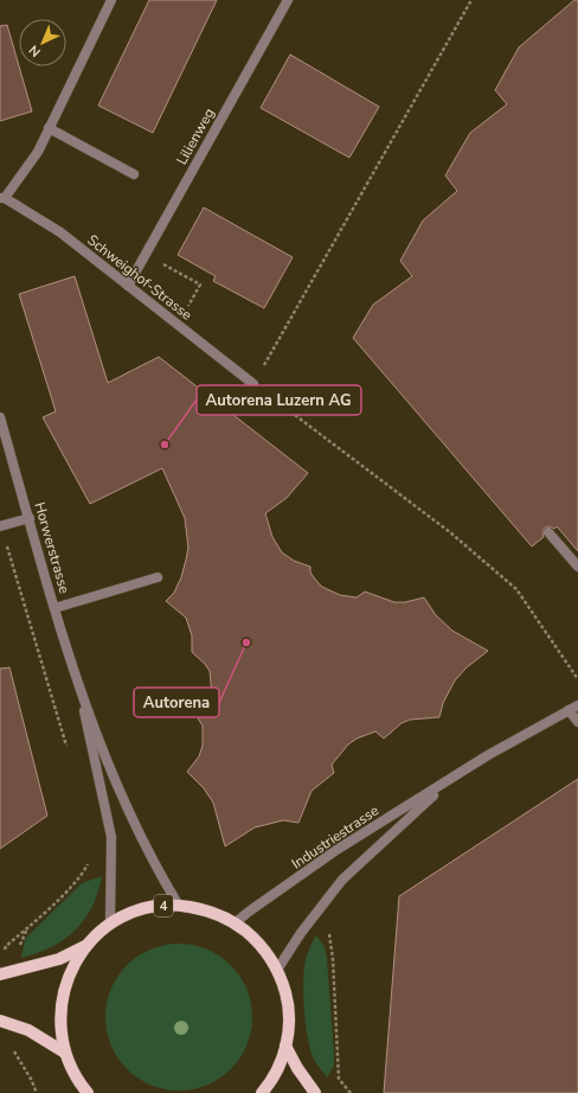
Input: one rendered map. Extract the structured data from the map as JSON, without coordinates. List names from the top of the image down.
{
  "streets": {
    "main road": ["4"],
    "street": [
      "Lilienweg",
      "Schweighof-Strasse",
      "Horwerstrasse",
      "Industriestrasse"
    ]
  },
  "crossings": [
    ["Lilienweg", "Schweighof-Strasse"],
    ["Horwerstrasse", "4"],
    ["Industriestrasse", "4"]
  ],
  "places": ["Autorena Luzern AG", "Autorena"],
  "north": "bottom left"
}
